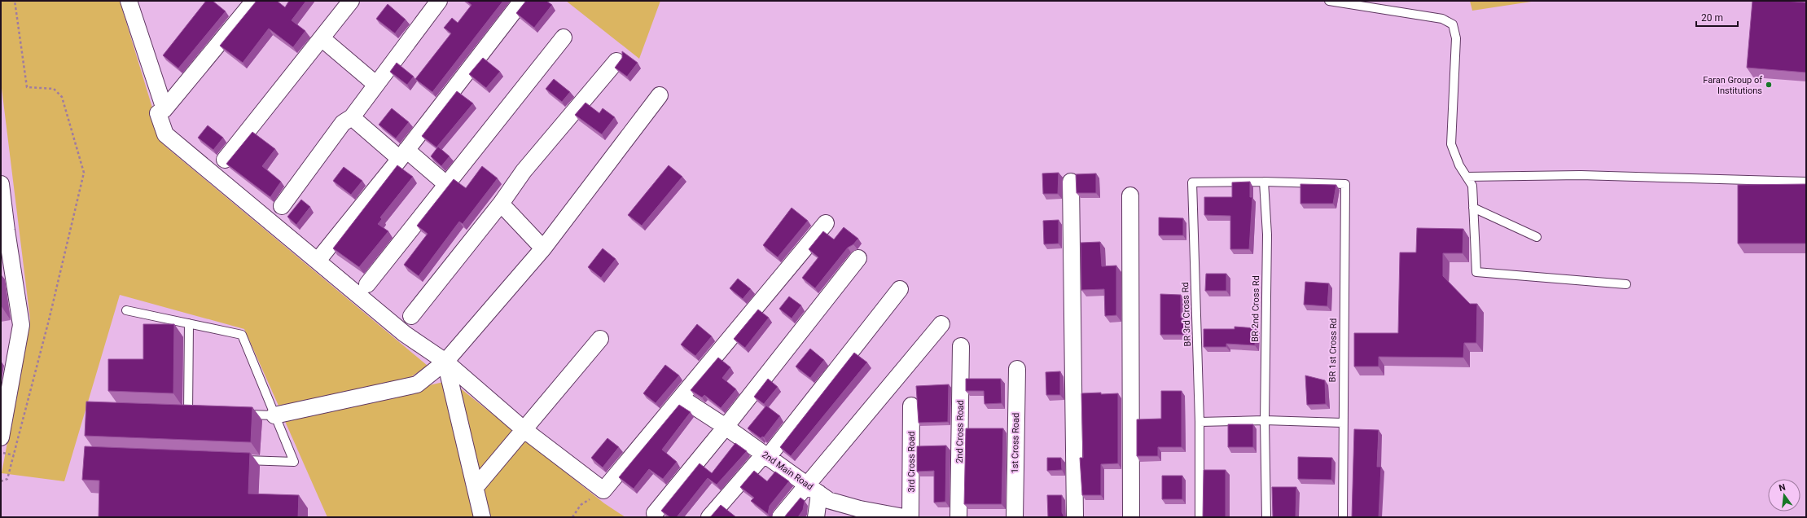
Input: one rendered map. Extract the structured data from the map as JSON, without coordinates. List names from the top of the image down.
{
  "streets": {
    "street": [
      "2nd Cross Road",
      "1st Cross Road",
      "3rd Cross Road",
      "2nd Main Road"
    ],
    "lane": ["BR 2nd Cross Rd", "BR 3rd Cross Rd", "BR 1st Cross Rd"]
  },
  "crossings": [
    ["BR 2nd Cross Rd", "BR 3rd Cross Rd"],
    ["BR 2nd Cross Rd", "BR 1st Cross Rd"],
    ["BR 3rd Cross Rd", "BR 1st Cross Rd"]
  ],
  "places": ["Faran Group of Institutions"],
  "scale_bar": "20 m",
  "north": "top"
}
